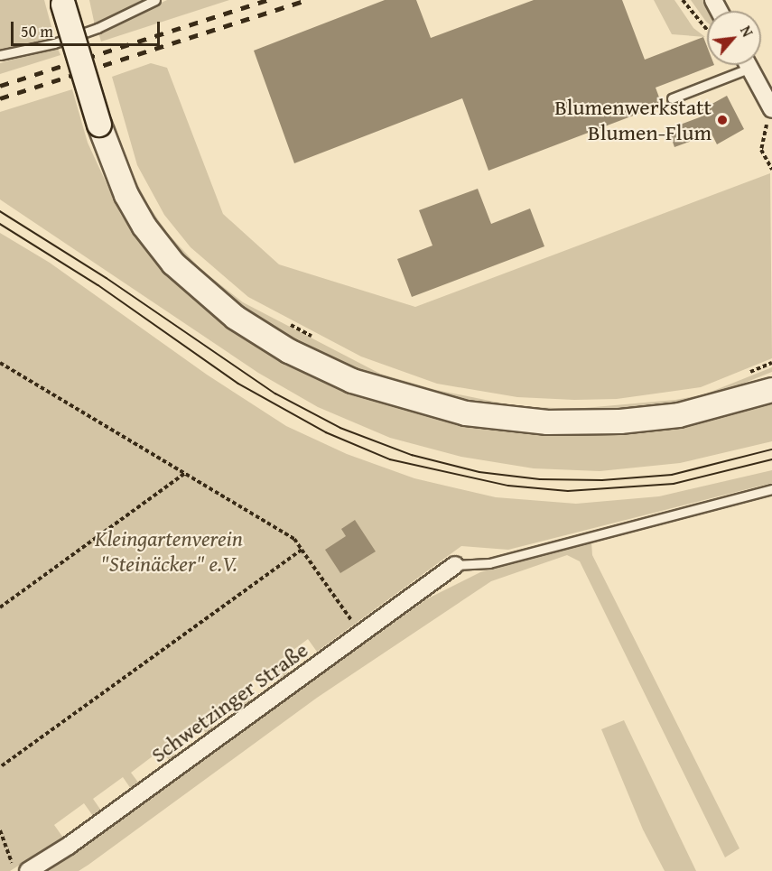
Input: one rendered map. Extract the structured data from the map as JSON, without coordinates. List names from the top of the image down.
{
  "streets": {
    "street": ["Schwetzinger Straße"]
  },
  "parks": ["Kleingartenverein \"Steinäcker\" e.V."],
  "places": ["Blumenwerkstatt Blumen-Flum"],
  "scale_bar": "50 m",
  "north": "top right"
}
